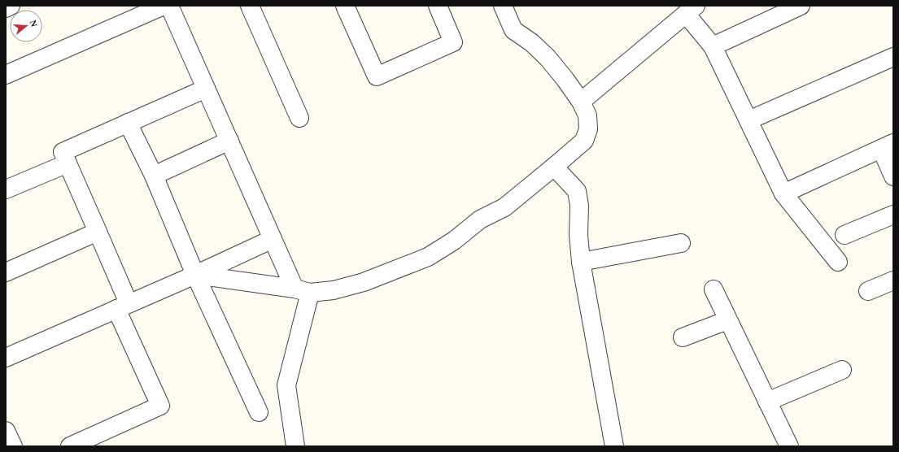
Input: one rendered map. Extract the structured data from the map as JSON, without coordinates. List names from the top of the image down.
{
  "north": "right"
}
